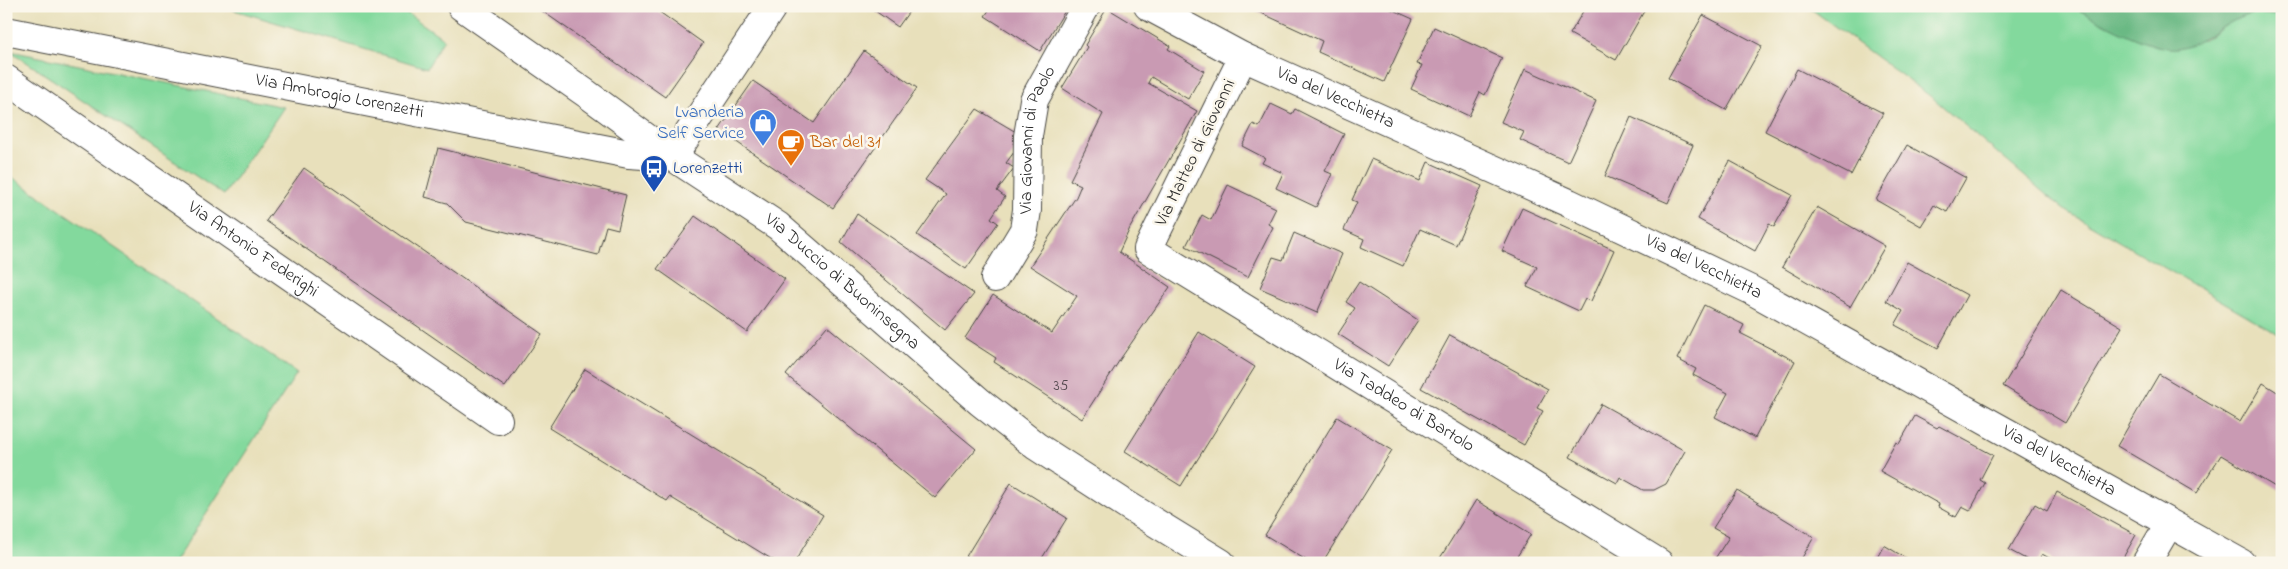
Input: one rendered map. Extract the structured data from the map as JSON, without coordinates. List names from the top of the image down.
{
  "streets": {
    "street": [
      "Via Ambrogio Lorenzetti",
      "Via del Vecchietta",
      "Via Giovanni di Paolo",
      "Via Matteo di Giovanni",
      "Via Antonio Federighi",
      "Via Duccio di Buoninsegna",
      "Via Taddeo di Bartolo"
    ]
  },
  "crossings": [
    ["Via Ambrogio Lorenzetti", "Via Duccio di Buoninsegna"],
    ["Via del Vecchietta", "Via Matteo di Giovanni"],
    ["Via Matteo di Giovanni", "Via Taddeo di Bartolo"]
  ],
  "places": {
    "shop": ["Lvanderia Self Service"],
    "cafe": ["Bar del 31"],
    "bus stop": ["Lorenzetti"]
  },
  "house_numbers": ["35"]
}
